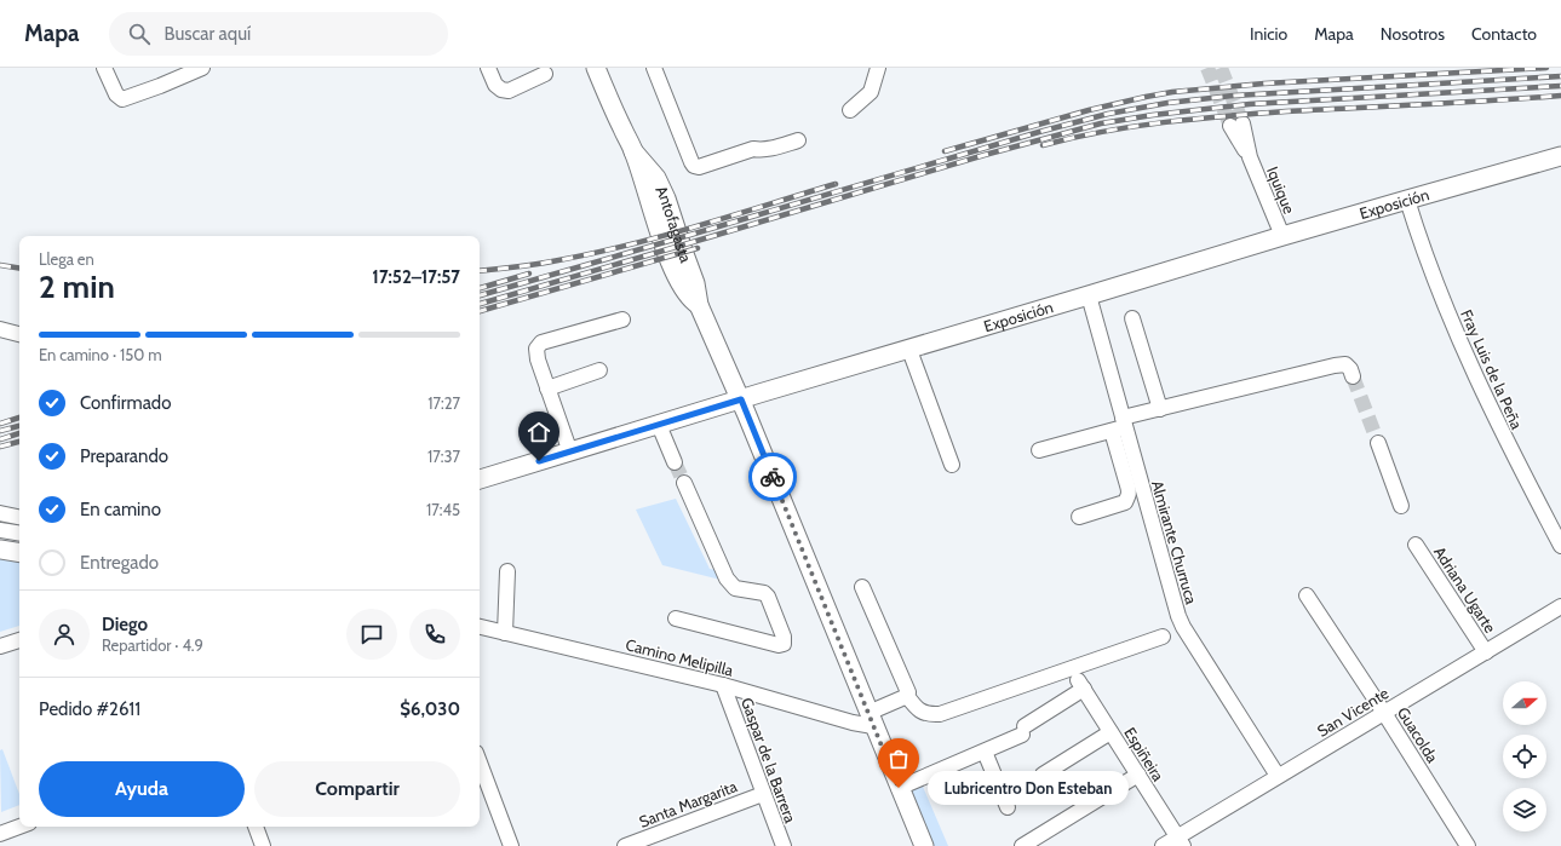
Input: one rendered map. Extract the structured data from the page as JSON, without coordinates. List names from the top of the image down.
{
  "streets": {
    "main road": ["Exposición", "Antofagasta"],
    "street": [
      "Iquique",
      "Fray Luis de la Peña",
      "Almirante Churruca",
      "Adriana Ugarte",
      "Camino Melipilla",
      "San Vicente",
      "Guacolda",
      "Espiñeira",
      "Gaspar de la Barrera",
      "Santa Margarita"
    ]
  },
  "crossings": [
    ["Iquique", "Exposición"],
    ["Exposición", "Antofagasta"],
    ["Exposición", "Fray Luis de la Peña"],
    ["Exposición", "Almirante Churruca"],
    ["Antofagasta", "Camino Melipilla"],
    ["Almirante Churruca", "San Vicente"],
    ["Adriana Ugarte", "San Vicente"],
    ["Camino Melipilla", "Gaspar de la Barrera"],
    ["San Vicente", "Guacolda"],
    ["San Vicente", "Espiñeira"],
    ["Gaspar de la Barrera", "Santa Margarita"]
  ],
  "places": ["Lubricentro Don Esteban"],
  "north": "right",
  "page": {
    "header": "Mapa",
    "search": "Buscar aquí",
    "nav": [
      "Inicio",
      "Mapa",
      "Nosotros",
      "Contacto"
    ],
    "heading": ["2 min", "Llega en", "17:52–17:57"],
    "panel": [
      "Diego",
      "Repartidor · 4.9",
      "Pedido #2611",
      "$6,030"
    ],
    "bar": "En camino · 150 m",
    "list": [
      ["Confirmado", "17:27"],
      ["Preparando", "17:37"],
      ["En camino", "17:45"],
      "Entregado"
    ],
    "buttons": ["Ayuda", "Compartir"],
    "bubble": "Lubricentro Don Esteban"
  }
}
